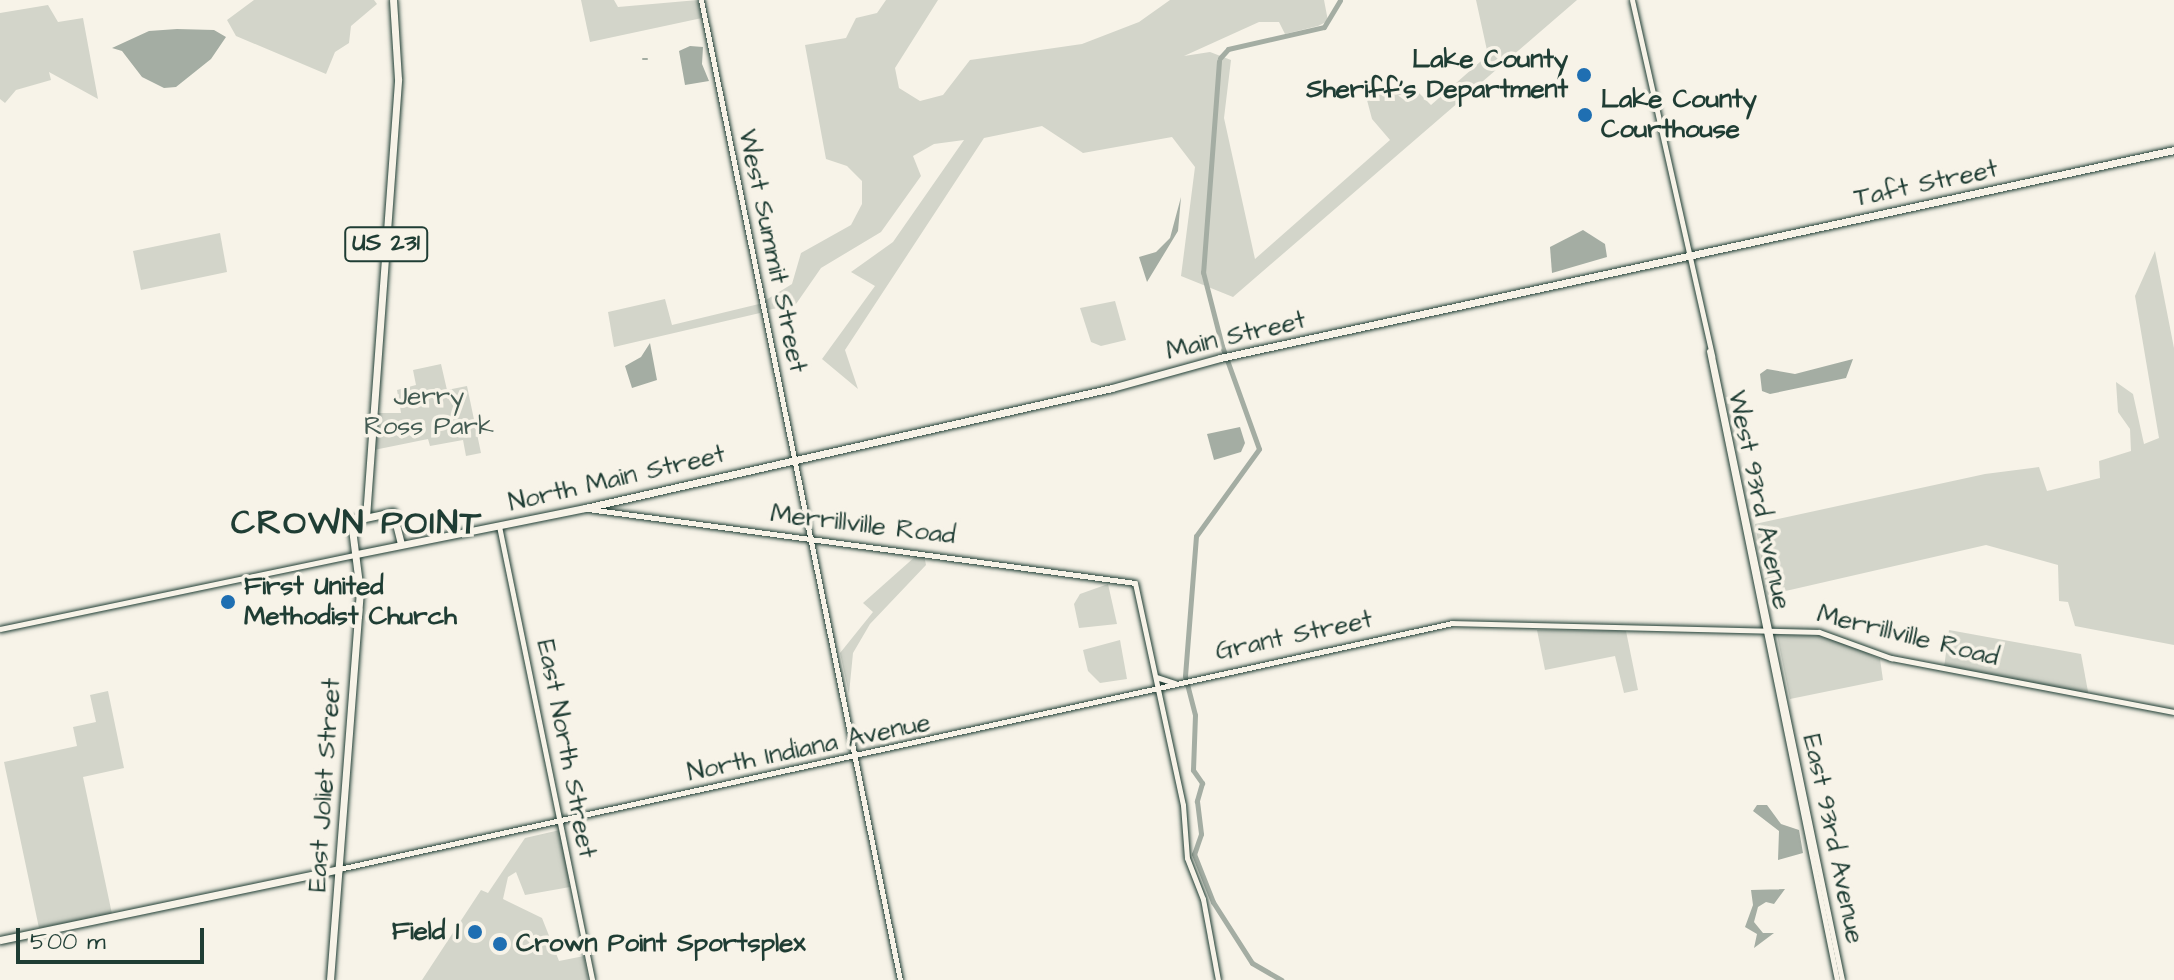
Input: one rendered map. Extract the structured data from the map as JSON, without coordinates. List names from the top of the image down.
{
  "streets": {
    "main road": [
      "Taft Street",
      "US 231",
      "Main Street",
      "North Main Street",
      "East Joliet Street"
    ],
    "street": [
      "West Summit Street",
      "West 93rd Avenue",
      "Merrillville Road",
      "Grant Street",
      "North Indiana Avenue",
      "East North Street",
      "East 93rd Avenue"
    ]
  },
  "crossings": [
    ["Taft Street", "Main Street"],
    ["Taft Street", "West 93rd Avenue"],
    ["US 231", "East Joliet Street"],
    ["West Summit Street", "Main Street"],
    ["West Summit Street", "North Main Street"],
    ["West Summit Street", "Merrillville Road"],
    ["West Summit Street", "North Indiana Avenue"],
    ["Main Street", "North Main Street"],
    ["Main Street", "West 93rd Avenue"],
    ["North Main Street", "Merrillville Road"],
    ["North Main Street", "East North Street"],
    ["North Main Street", "East Joliet Street"],
    ["West 93rd Avenue", "Merrillville Road"],
    ["West 93rd Avenue", "East 93rd Avenue"],
    ["Merrillville Road", "Grant Street"],
    ["Grant Street", "North Indiana Avenue"],
    ["North Indiana Avenue", "East North Street"],
    ["North Indiana Avenue", "East Joliet Street"]
  ],
  "districts": ["CROWN POINT"],
  "parks": ["Jerry Ross Park"],
  "places": [
    "Lake County Sheriff's Department",
    "Lake County Courthouse",
    "First United Methodist Church",
    "Field 1",
    "Crown Point Sportsplex"
  ],
  "scale_bar": "500 m"
}
